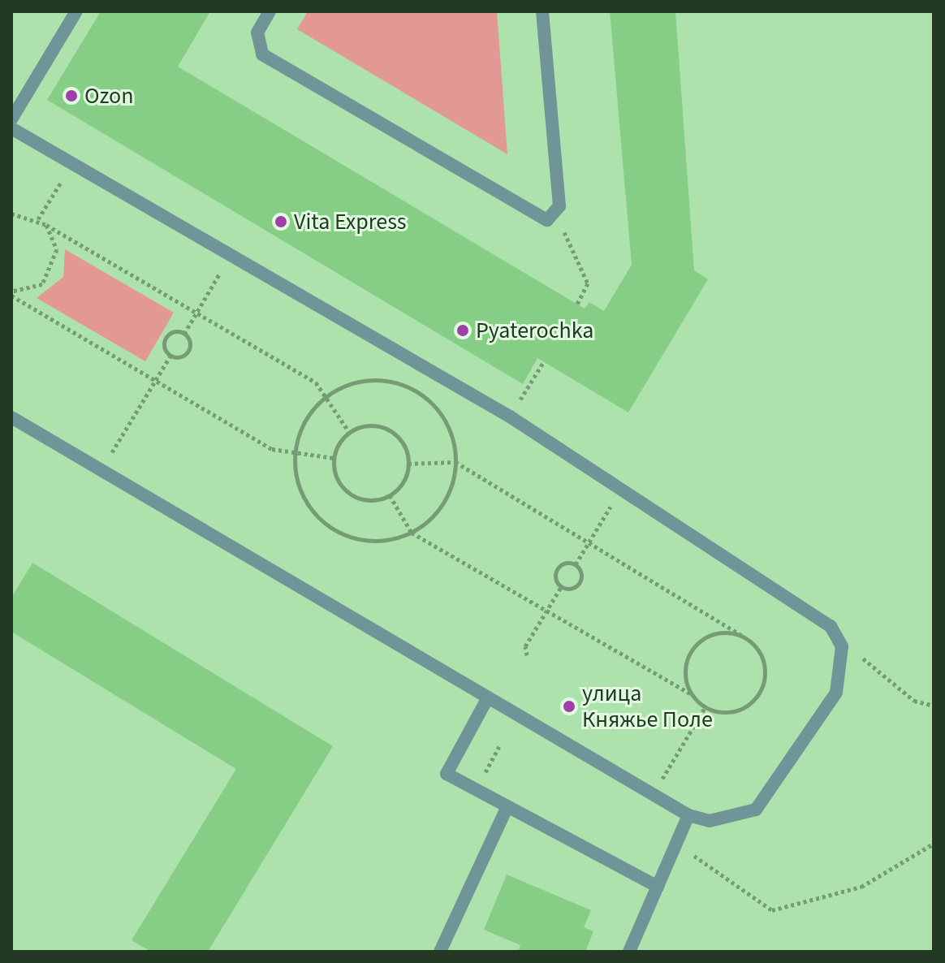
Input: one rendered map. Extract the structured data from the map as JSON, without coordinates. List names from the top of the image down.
{
  "places": [
    "Ozon",
    "Vita Express",
    "Pyaterochka",
    "улица Княжье Поле"
  ]
}
